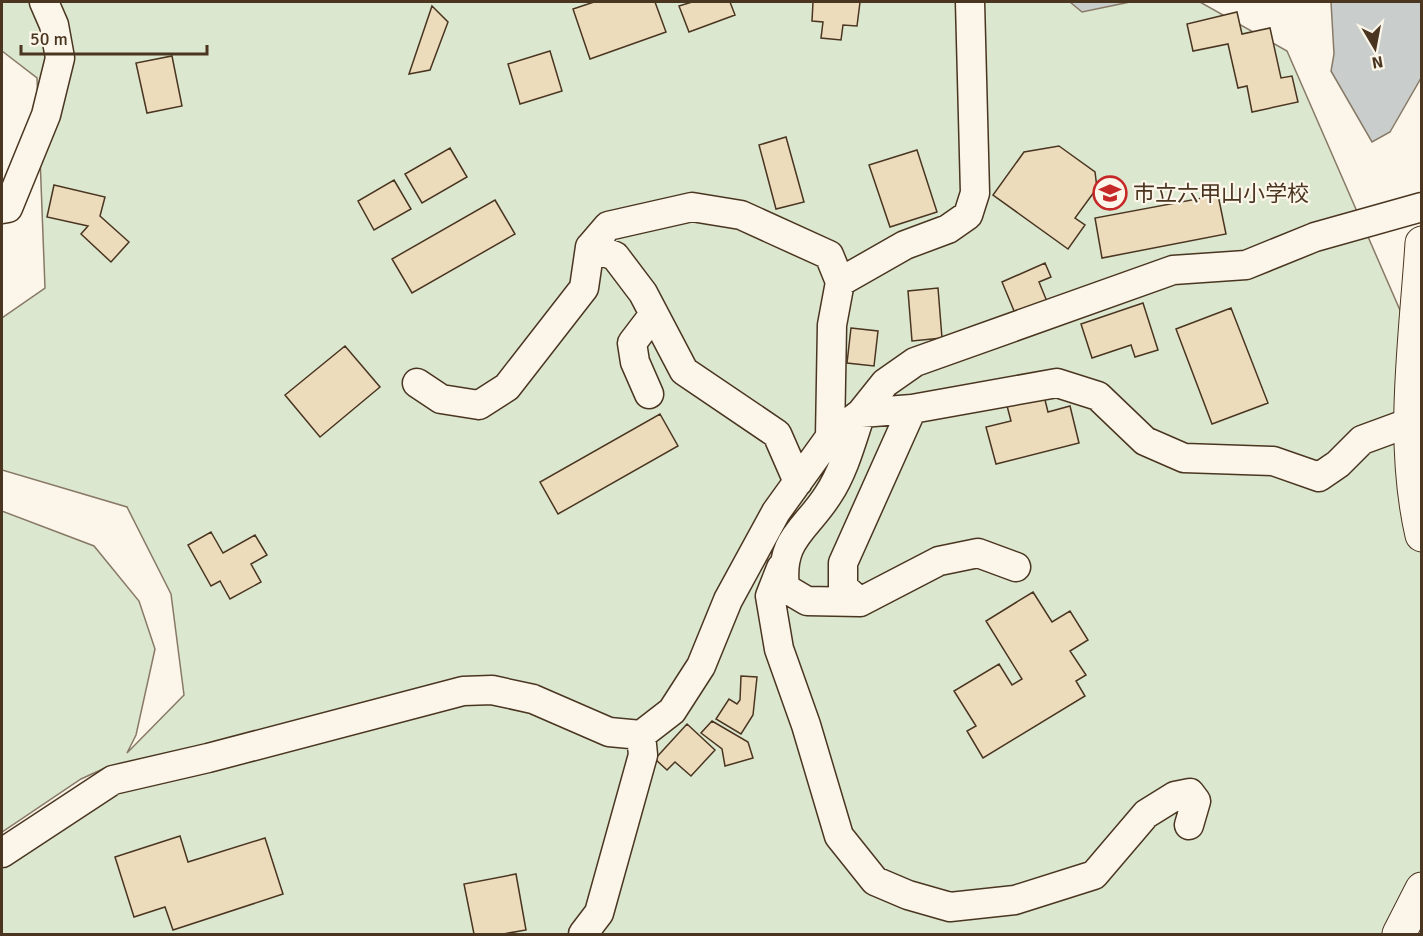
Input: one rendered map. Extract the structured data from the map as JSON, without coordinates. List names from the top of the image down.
{
  "places": {
    "school or university": ["市立六甲山小学校"]
  },
  "scale_bar": "50 m",
  "north": "bottom"
}
